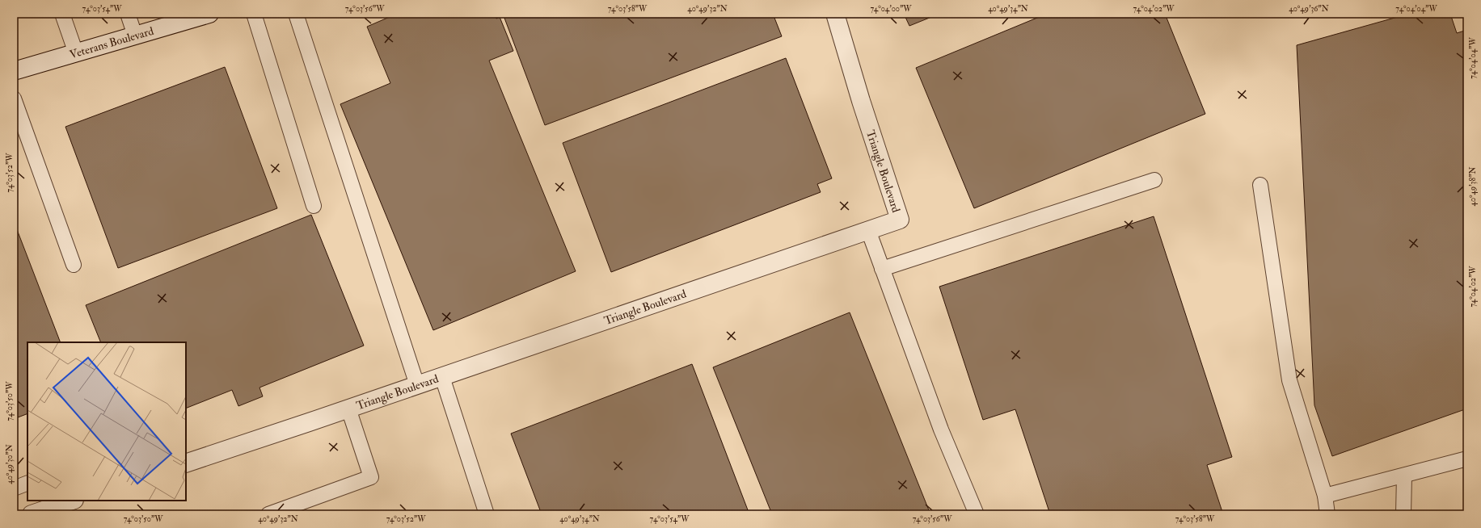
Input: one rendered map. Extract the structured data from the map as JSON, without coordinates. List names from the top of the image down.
{
  "streets": {
    "street": ["Veterans Boulevard", "Triangle Boulevard"]
  },
  "coordinates": [
    "74°03'54\"W",
    "74°03'56\"W",
    "74°03'58\"W",
    "40°49'32\"N",
    "74°04'00\"W",
    "40°49'34\"N",
    "74°04'02\"W",
    "40°49'36\"N",
    "74°04'04\"W",
    "74°03'52\"W",
    "40°49'38\"N",
    "74°03'50\"W",
    "40°49'30\"N"
  ]
}
